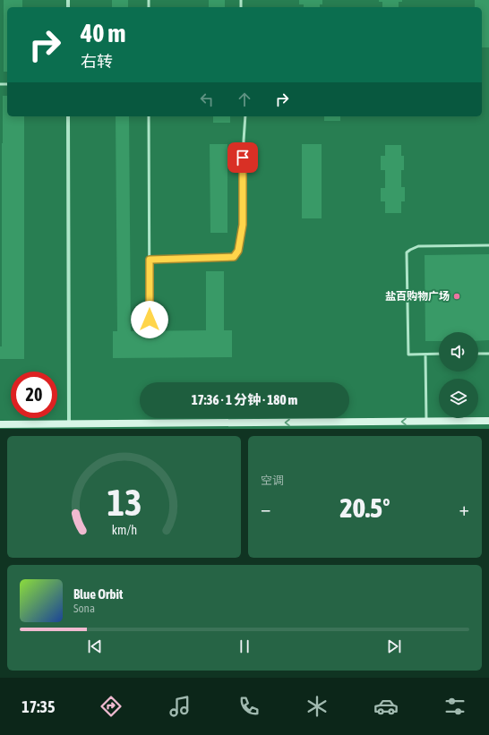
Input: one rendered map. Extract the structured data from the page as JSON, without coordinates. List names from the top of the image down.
{
  "places": ["盐百购物广场"],
  "page": {
    "turn": ["40 m", "右转"],
    "limit": "20",
    "trip": "17:36 · 1 分钟 · 180 m",
    "tile": "空调",
    "heat": ["−", "20.5°", "+"],
    "song": ["Blue Orbit", "Sona"],
    "tabs": "17:35",
    "gauge": ["13", "km/h"]
  }
}
